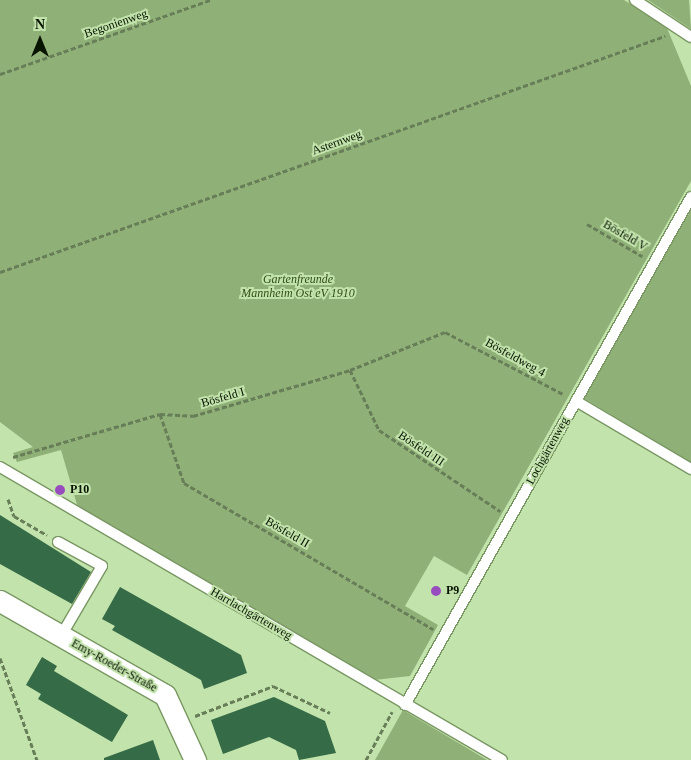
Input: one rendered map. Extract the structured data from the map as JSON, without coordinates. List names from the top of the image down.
{
  "streets": {
    "street": ["Emy-Roeder-Straße"],
    "lane": ["Lochgärtenweg", "Harrlachgärtenweg"],
    "path": [
      "Begonienweg",
      "Asternweg",
      "Bösfeld V",
      "Bösfeldweg 4",
      "Bösfeld I",
      "Bösfeld III",
      "Bösfeld II"
    ]
  },
  "crossings": [
    ["Bösfeld V", "Lochgärtenweg"],
    ["Bösfeldweg 4", "Bösfeld I"],
    ["Bösfeldweg 4", "Lochgärtenweg"],
    ["Bösfeld I", "Bösfeld III"],
    ["Bösfeld I", "Bösfeld II"],
    ["Bösfeld III", "Lochgärtenweg"],
    ["Lochgärtenweg", "Bösfeld II"],
    ["Lochgärtenweg", "Harrlachgärtenweg"]
  ],
  "parks": ["Gartenfreunde Mannheim Ost eV 1910"],
  "places": ["P10", "P9"],
  "north": "top"
}
